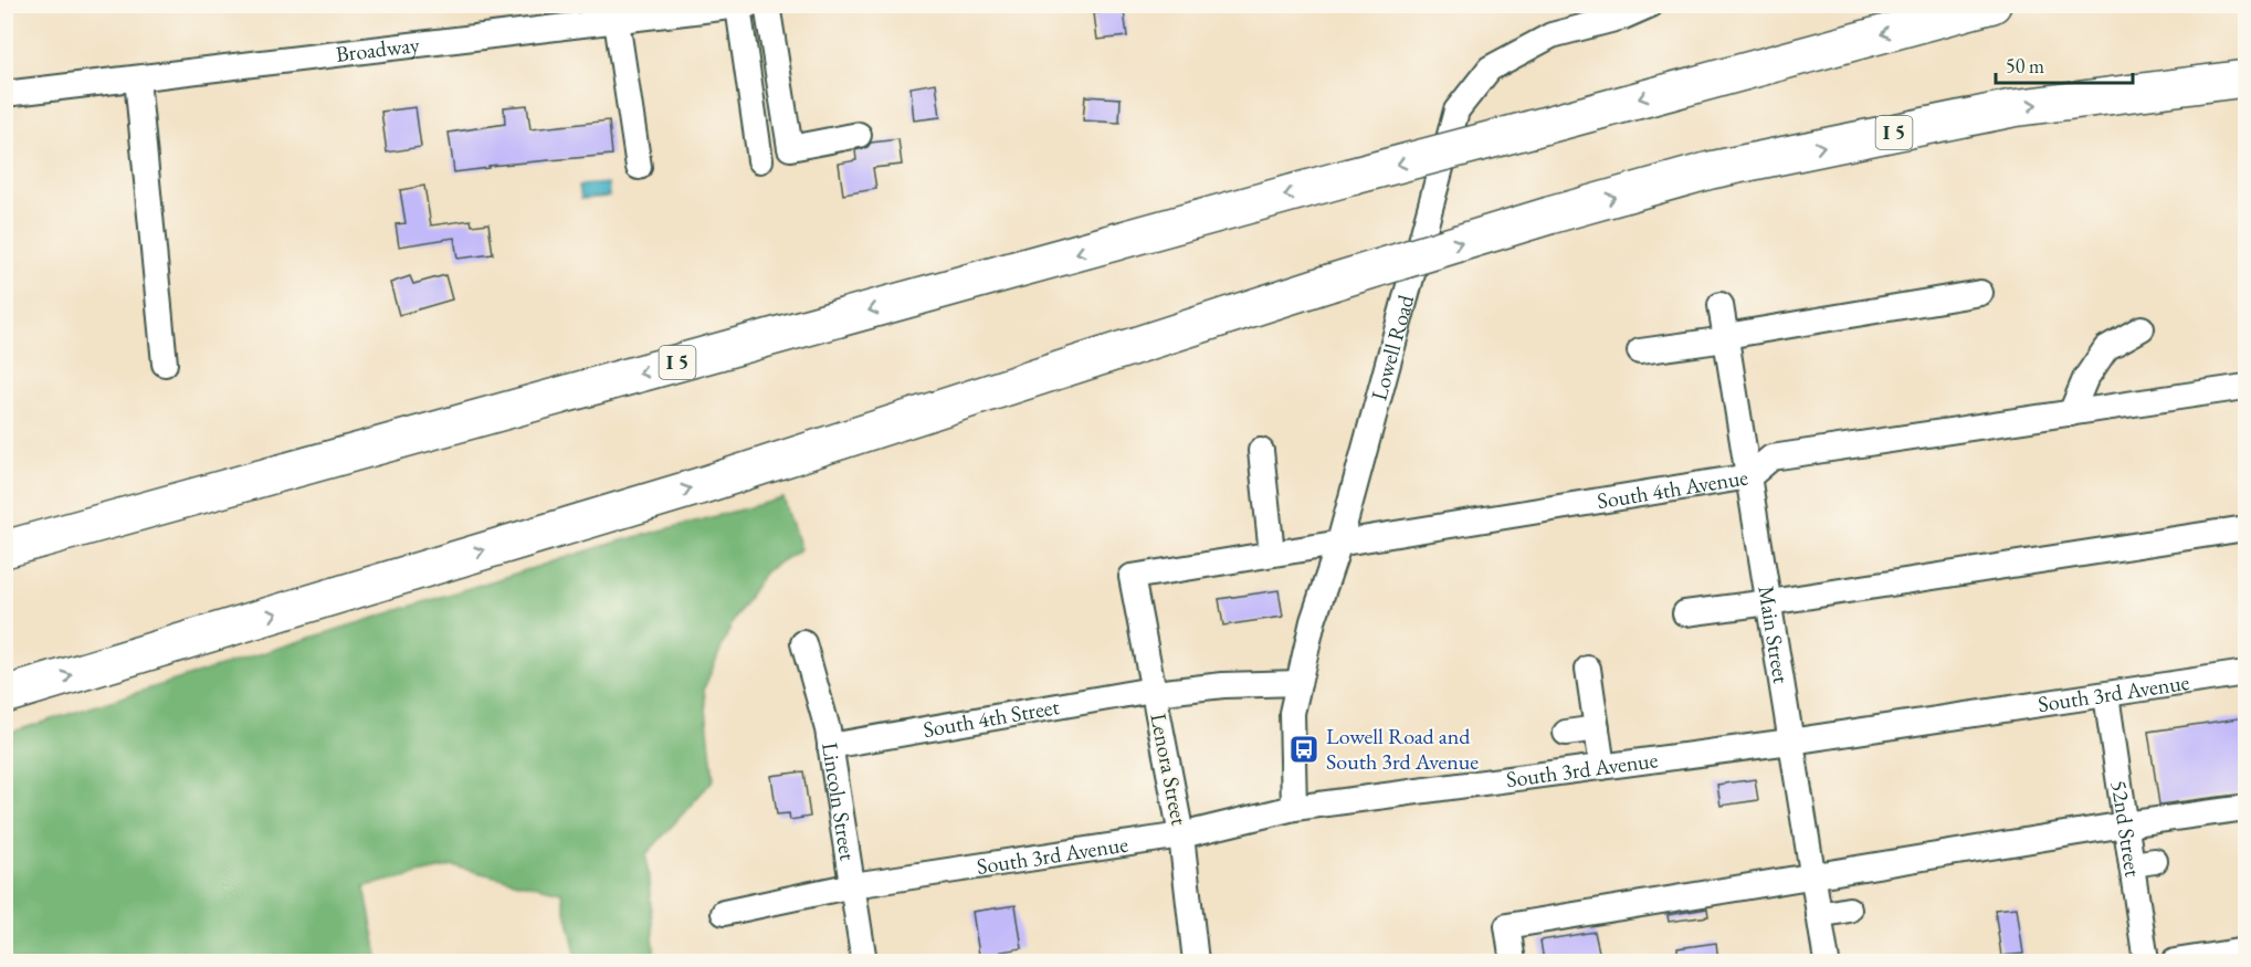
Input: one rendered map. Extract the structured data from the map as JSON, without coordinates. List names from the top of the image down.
{
  "streets": {
    "highway": ["I 5"],
    "street": [
      "Broadway",
      "Lowell Road",
      "South 4th Avenue",
      "Main Street",
      "South 3rd Avenue",
      "South 4th Street",
      "Lenora Street",
      "Lincoln Street",
      "52nd Street"
    ]
  },
  "crossings": [
    ["Lowell Road", "South 4th Avenue"],
    ["Lowell Road", "South 3rd Avenue"],
    ["Lowell Road", "South 4th Street"],
    ["South 4th Avenue", "Main Street"],
    ["South 4th Avenue", "Lenora Street"],
    ["Main Street", "South 3rd Avenue"],
    ["South 3rd Avenue", "Lenora Street"],
    ["South 3rd Avenue", "Lincoln Street"],
    ["South 3rd Avenue", "52nd Street"],
    ["South 4th Street", "Lenora Street"],
    ["South 4th Street", "Lincoln Street"]
  ],
  "places": {
    "bus stop": ["Lowell Road and South 3rd Avenue"]
  },
  "scale_bar": "50 m"
}
